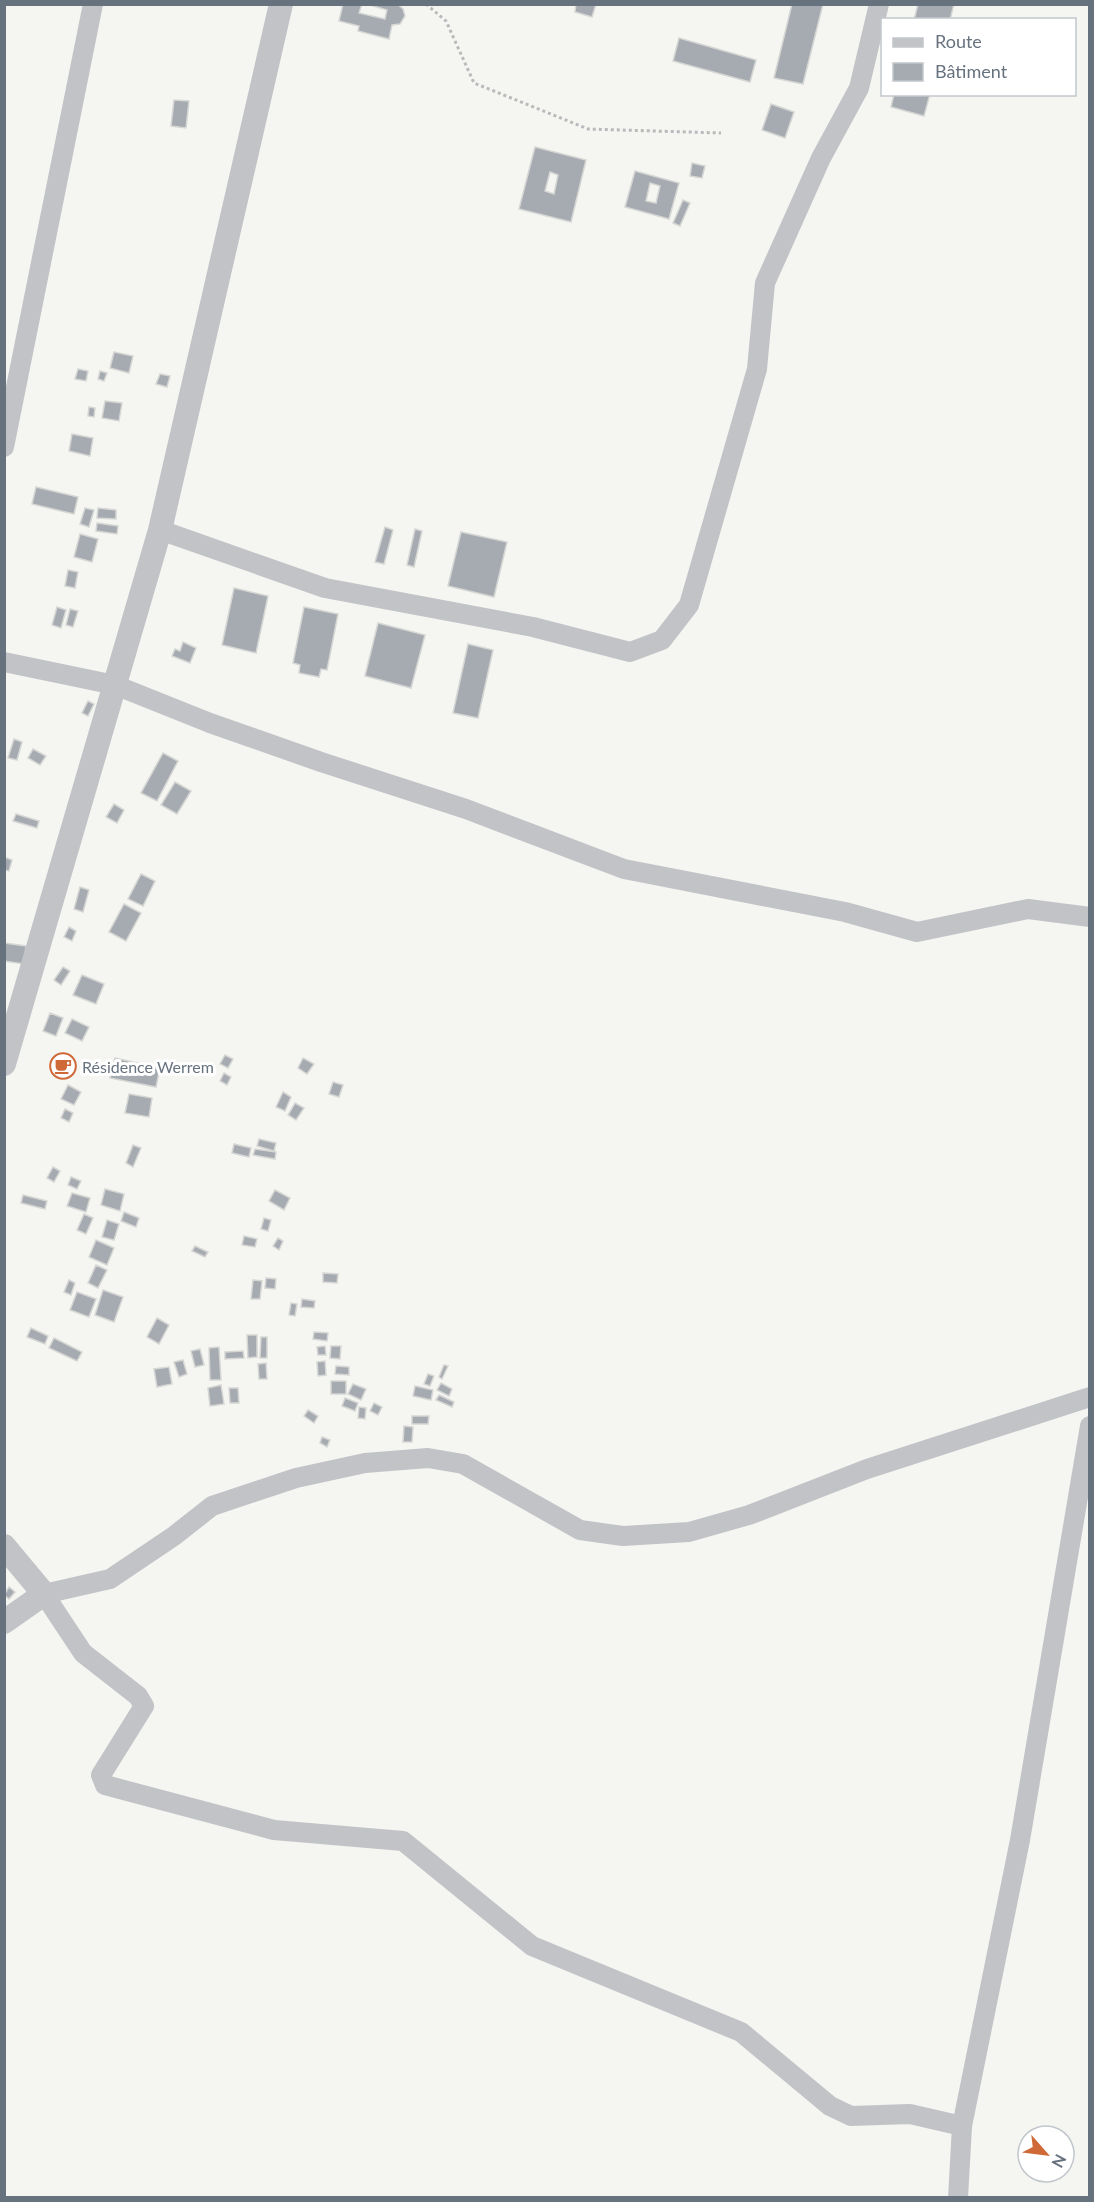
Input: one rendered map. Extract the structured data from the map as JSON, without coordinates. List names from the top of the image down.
{
  "places": {
    "cafe": ["Résidence Werrem"]
  },
  "legend": ["Route", "Bâtiment"],
  "north": "bottom right"
}
